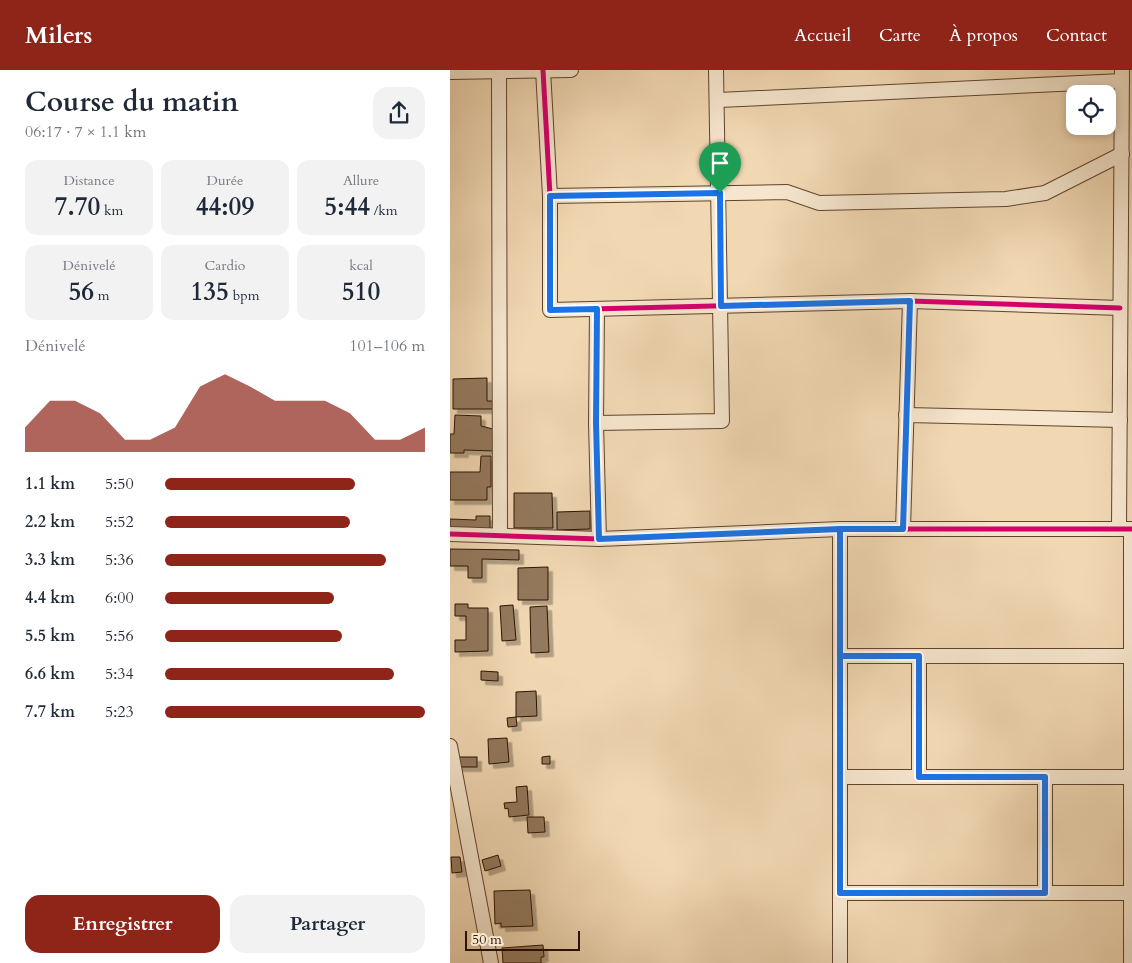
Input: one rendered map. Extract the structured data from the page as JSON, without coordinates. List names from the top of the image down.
{
  "scale_bar": "50 m",
  "page": {
    "header": "Milers",
    "nav": [
      "Accueil",
      "Carte",
      "À propos",
      "Contact"
    ],
    "heading": ["Course du matin", "06:17 · 7 × 1.1 km"],
    "stats": [
      ["Distance", "7.70 km"],
      ["Durée", "44:09"],
      ["Allure", "5:44 /km"],
      ["Dénivelé", "56 m"],
      ["Cardio", "135 bpm"],
      ["kcal", "510"]
    ],
    "chart": ["Dénivelé", "101–106 m"],
    "list": [
      {
        "name": "1.1 km",
        "note": "5:50"
      },
      {
        "name": "2.2 km",
        "note": "5:52"
      },
      {
        "name": "3.3 km",
        "note": "5:36"
      },
      {
        "name": "4.4 km",
        "note": "6:00"
      },
      {
        "name": "5.5 km",
        "note": "5:56"
      },
      {
        "name": "6.6 km",
        "note": "5:34"
      },
      {
        "name": "7.7 km",
        "note": "5:23"
      }
    ],
    "buttons": ["Enregistrer", "Partager"],
    "scale": "50 m"
  }
}
